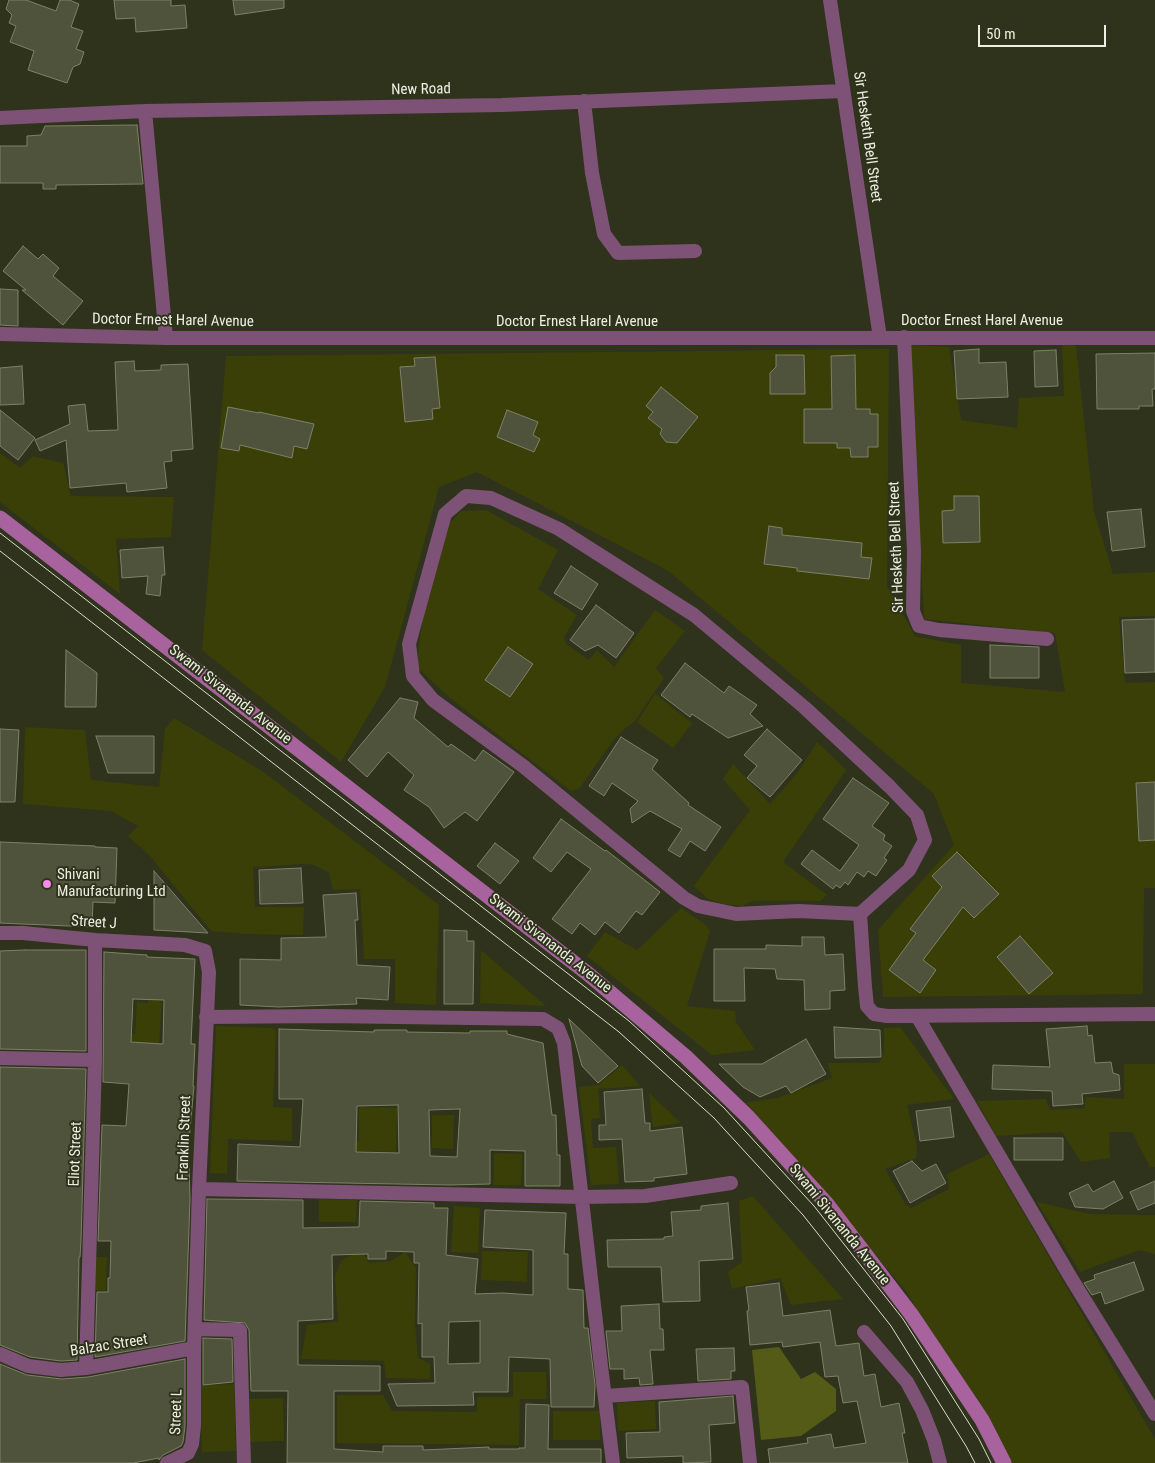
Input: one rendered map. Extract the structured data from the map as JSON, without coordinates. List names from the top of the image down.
{
  "streets": {
    "street": [
      "New Road",
      "Sir Hesketh Bell Street",
      "Doctor Ernest Harel Avenue",
      "Swami Sivananda Avenue",
      "Street J",
      "Franklin Street",
      "Eliot Street",
      "Balzac Street",
      "Street L"
    ]
  },
  "crossings": [
    ["New Road", "Sir Hesketh Bell Street"],
    ["Sir Hesketh Bell Street", "Doctor Ernest Harel Avenue"],
    ["Street J", "Franklin Street"],
    ["Street J", "Eliot Street"],
    ["Franklin Street", "Balzac Street"],
    ["Franklin Street", "Street L"],
    ["Eliot Street", "Balzac Street"],
    ["Balzac Street", "Street L"]
  ],
  "places": ["Shivani Manufacturing Ltd"],
  "scale_bar": "50 m"
}
